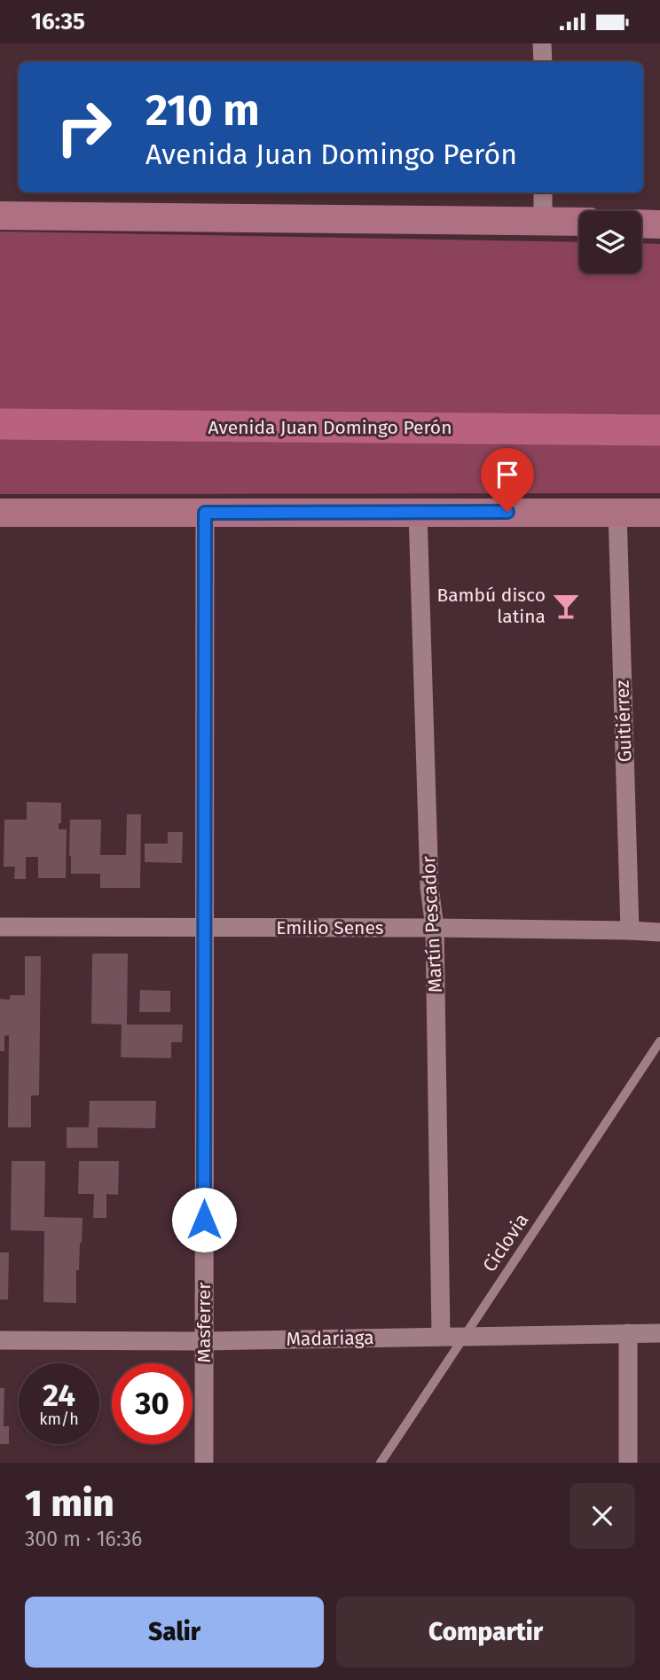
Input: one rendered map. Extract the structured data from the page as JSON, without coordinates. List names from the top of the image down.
{
  "streets": {
    "main road": ["Avenida Juan Domingo Perón"],
    "street": [
      "Guitiérrez",
      "Martín Pescador",
      "Emilio Senes",
      "Masferrer",
      "Madariaga"
    ],
    "lane": ["Ciclovia"]
  },
  "crossings": [
    ["Guitiérrez", "Emilio Senes"],
    ["Martín Pescador", "Emilio Senes"],
    ["Martín Pescador", "Madariaga"],
    ["Emilio Senes", "Masferrer"],
    ["Ciclovia", "Madariaga"],
    ["Masferrer", "Madariaga"]
  ],
  "places": {
    "bar": ["Bambú disco latina"]
  },
  "page": {
    "status": "16:35",
    "turn": ["210 m", "Avenida Juan Domingo Perón"],
    "speed": "24 km/h",
    "limit": "30",
    "heading": ["1 min", "300 m · 16:36"],
    "buttons": ["Salir", "Compartir"]
  }
}
